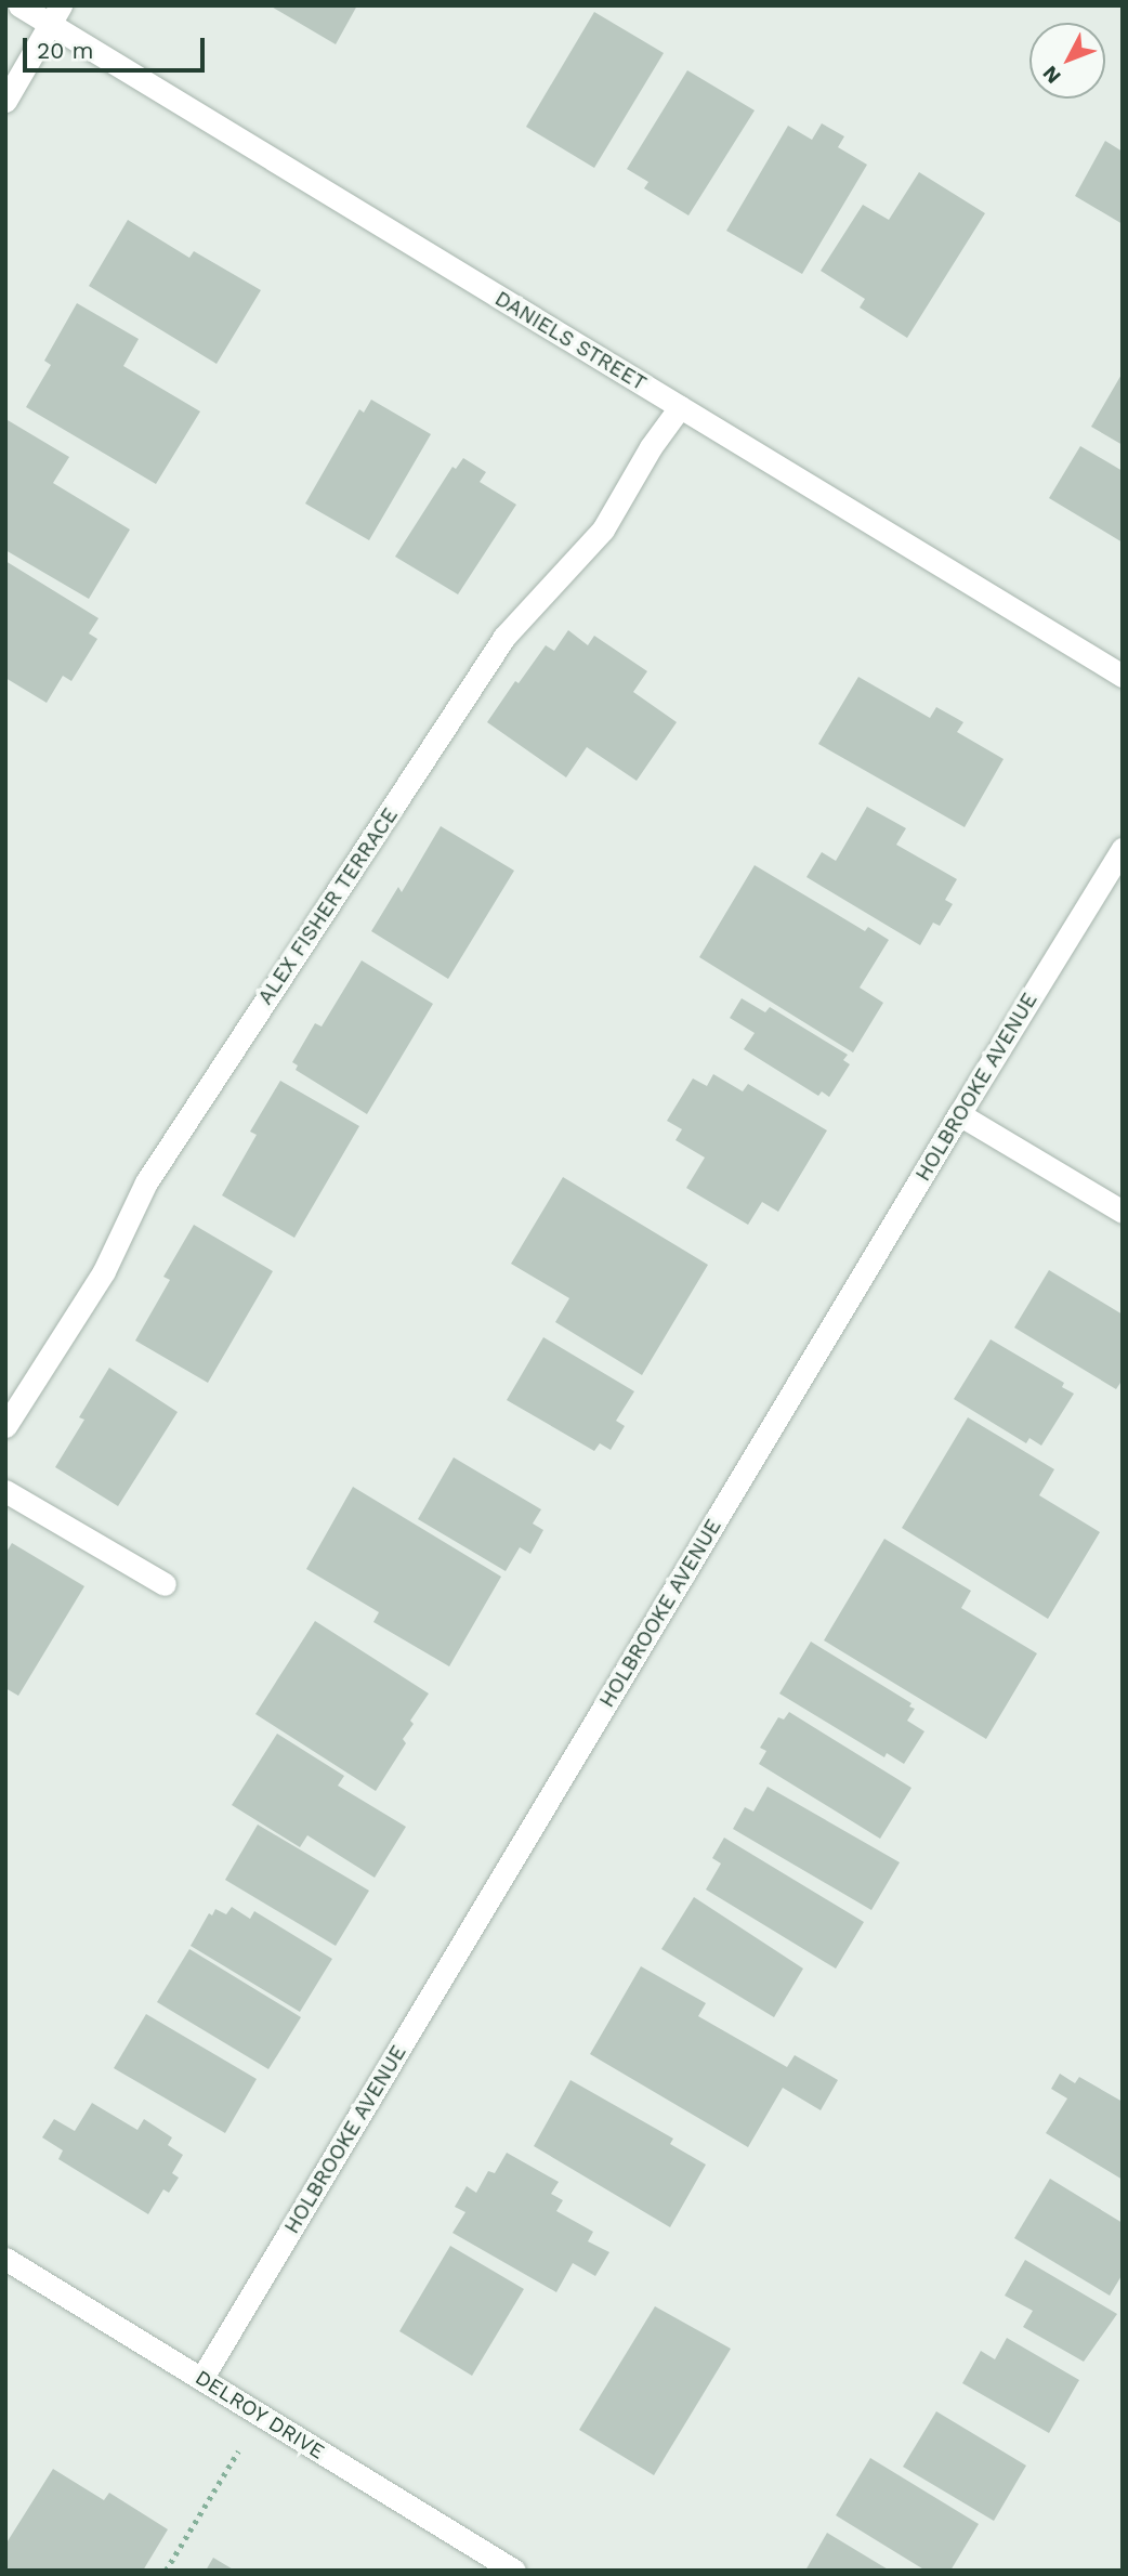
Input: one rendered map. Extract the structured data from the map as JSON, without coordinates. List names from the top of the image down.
{
  "streets": {
    "street": [
      "DANIELS STREET",
      "ALEX FISHER TERRACE",
      "HOLBROOKE AVENUE",
      "DELROY DRIVE"
    ]
  },
  "crossings": [
    ["DANIELS STREET", "ALEX FISHER TERRACE"],
    ["HOLBROOKE AVENUE", "DELROY DRIVE"]
  ],
  "scale_bar": "20 m",
  "north": "bottom left"
}
